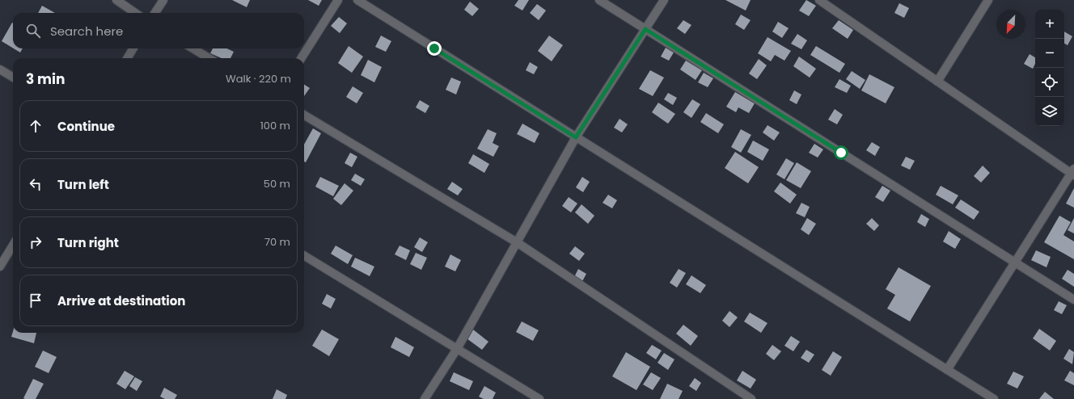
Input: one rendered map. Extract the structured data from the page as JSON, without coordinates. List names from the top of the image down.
{
  "north": "bottom left",
  "page": {
    "map_buttons": ["+", "−"],
    "search": "Search here",
    "heading": ["3 min", "Walk · 220 m"],
    "list": [
      ["Continue", "100 m"],
      ["Turn left", "50 m"],
      ["Turn right", "70 m"],
      "Arrive at destination"
    ]
  }
}
